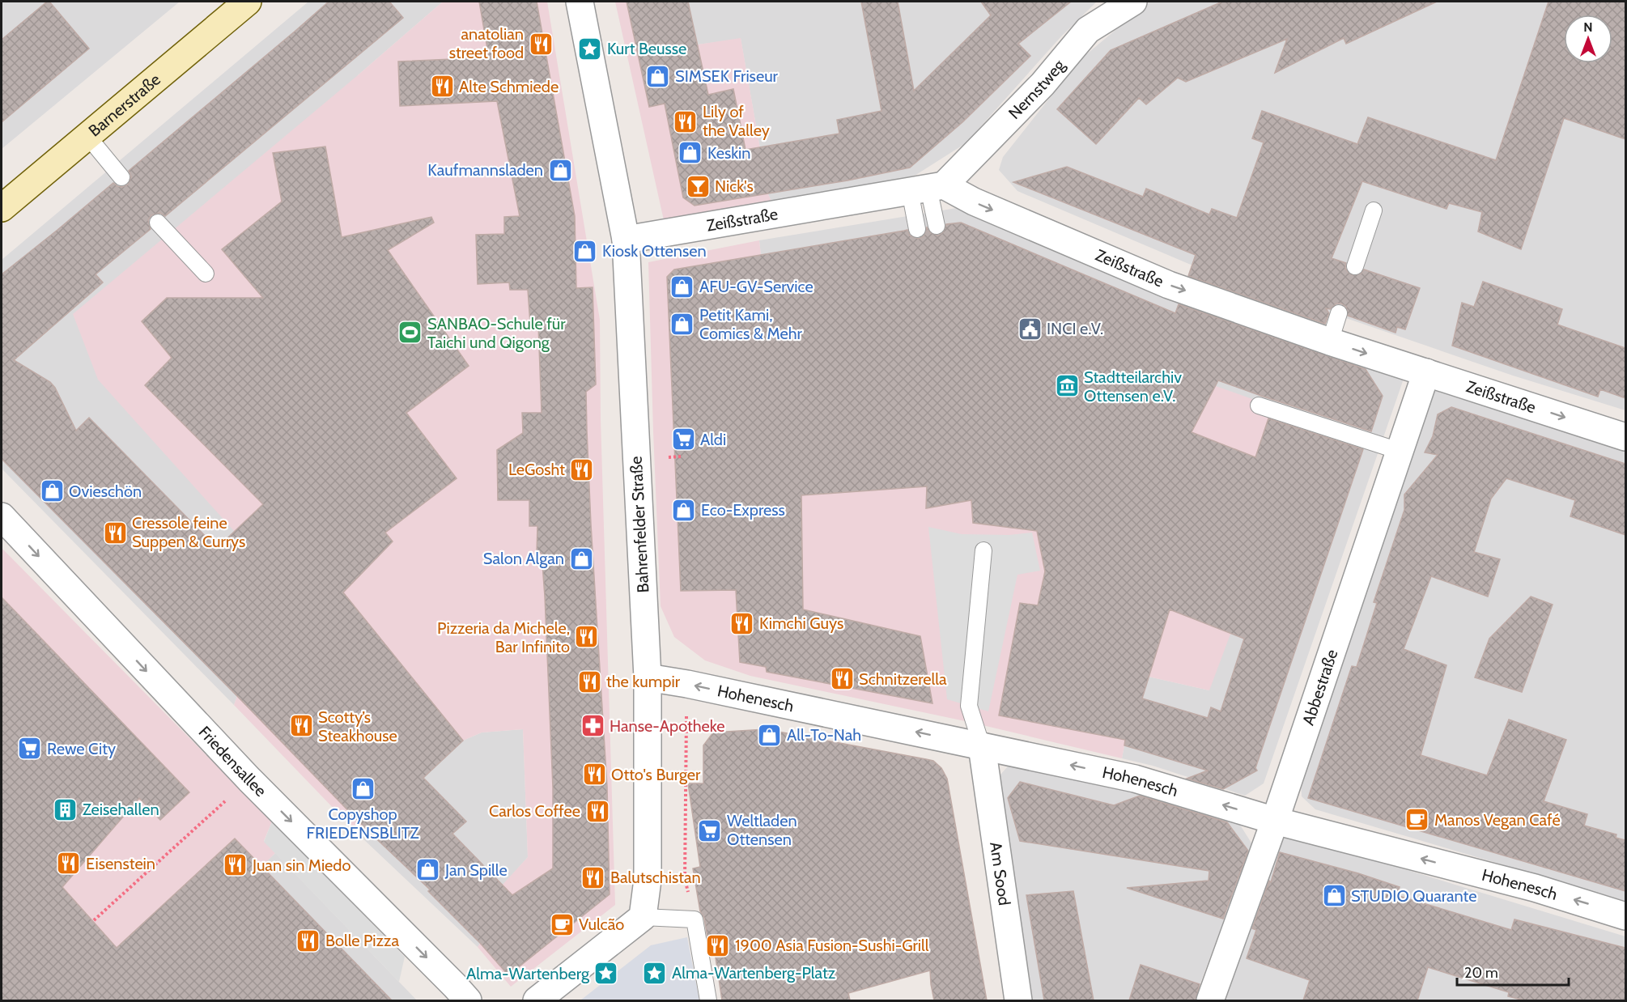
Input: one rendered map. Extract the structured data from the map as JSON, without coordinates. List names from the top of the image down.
{
  "streets": {
    "main road": ["Barnerstraße"],
    "street": [
      "Nernstweg",
      "Zeißstraße",
      "Bahrenfelder Straße",
      "Abbestraße",
      "Hohenesch",
      "Friedensallee",
      "Am Sood"
    ]
  },
  "crossings": [
    ["Nernstweg", "Zeißstraße"],
    ["Zeißstraße", "Bahrenfelder Straße"],
    ["Zeißstraße", "Abbestraße"],
    ["Bahrenfelder Straße", "Hohenesch"],
    ["Abbestraße", "Hohenesch"],
    ["Hohenesch", "Am Sood"]
  ],
  "one_way": ["Zeißstraße", "Hohenesch", "Friedensallee"],
  "places": {
    "restaurant": [
      "anatolian street food",
      "Alte Schmiede",
      "Lily of the Valley",
      "LeGosht",
      "Cressole feine Suppen & Currys",
      "Kimchi Guys",
      "Pizzeria da Michele, Bar Infinito",
      "Schnitzerella",
      "the kumpir",
      "Scotty’s Steakhouse",
      "Otto's Burger",
      "Carlos Coffee",
      "Eisenstein",
      "Juan sin Miedo",
      "Balutschistan",
      "Bolle Pizza",
      "1900 Asia Fusion-Sushi-Grill"
    ],
    "place": ["Kurt Beusse", "Alma-Wartenberg-Platz", "Alma-Wartenberg"],
    "shop": [
      "SIMSEK Friseur",
      "Keskin",
      "Kaufmannsladen",
      "Kiosk Ottensen",
      "AFU-GV-Service",
      "Petit Kami, Comics & Mehr",
      "Ovieschön",
      "Eco-Express",
      "Salon Algan",
      "All-To-Nah",
      "Copyshop FRIEDENSBLITZ",
      "Jan Spille",
      "STUDIO Quarante"
    ],
    "bar": ["Nick's"],
    "public building": ["INCI e.V."],
    "sports": ["SANBAO-Schule für Taichi und Qigong"],
    "museum": ["Stadtteilarchiv Ottensen e.V."],
    "supermarket": ["Aldi", "Rewe City", "Weltladen Ottensen"],
    "pharmacy": ["Hanse-Apotheke"],
    "building": ["Zeisehallen"],
    "cafe": ["Manos Vegan Café", "Vulcão"]
  },
  "scale_bar": "20 m",
  "north": "top"
}
